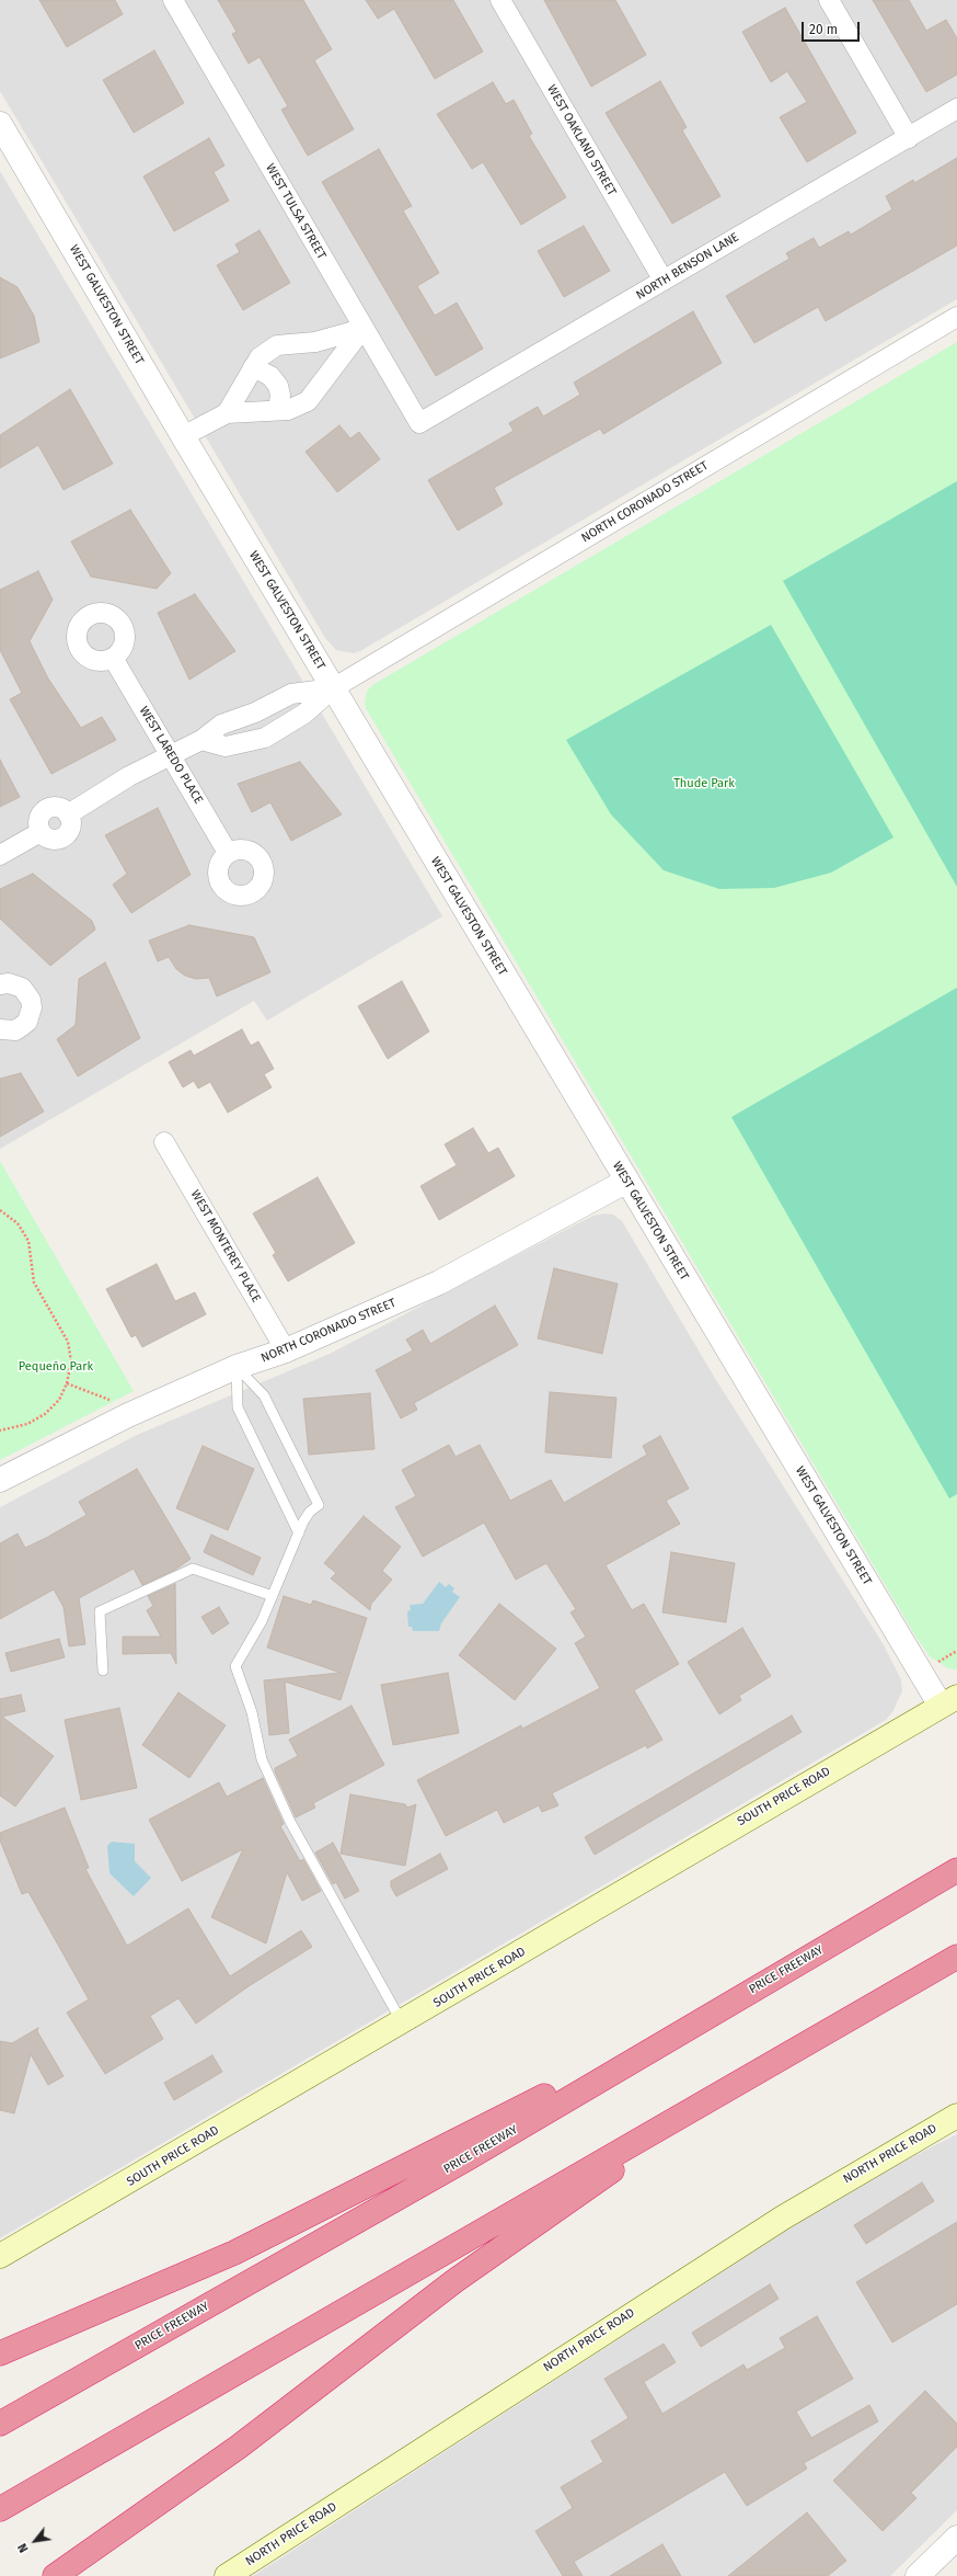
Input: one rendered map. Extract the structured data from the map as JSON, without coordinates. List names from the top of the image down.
{
  "streets": {
    "highway": ["PRICE FREEWAY"],
    "main road": ["SOUTH PRICE ROAD", "NORTH PRICE ROAD"],
    "street": [
      "WEST OAKLAND STREET",
      "WEST TULSA STREET",
      "NORTH BENSON LANE",
      "WEST GALVESTON STREET",
      "NORTH CORONADO STREET",
      "WEST LAREDO PLACE",
      "WEST MONTEREY PLACE"
    ]
  },
  "crossings": [
    ["WEST OAKLAND STREET", "NORTH BENSON LANE"],
    ["WEST TULSA STREET", "NORTH BENSON LANE"],
    ["WEST GALVESTON STREET", "NORTH CORONADO STREET"],
    ["WEST GALVESTON STREET", "SOUTH PRICE ROAD"],
    ["NORTH CORONADO STREET", "WEST MONTEREY PLACE"]
  ],
  "parks": ["Thude Park", "Pequeño Park"],
  "scale_bar": "20 m",
  "north": "bottom left"
}
